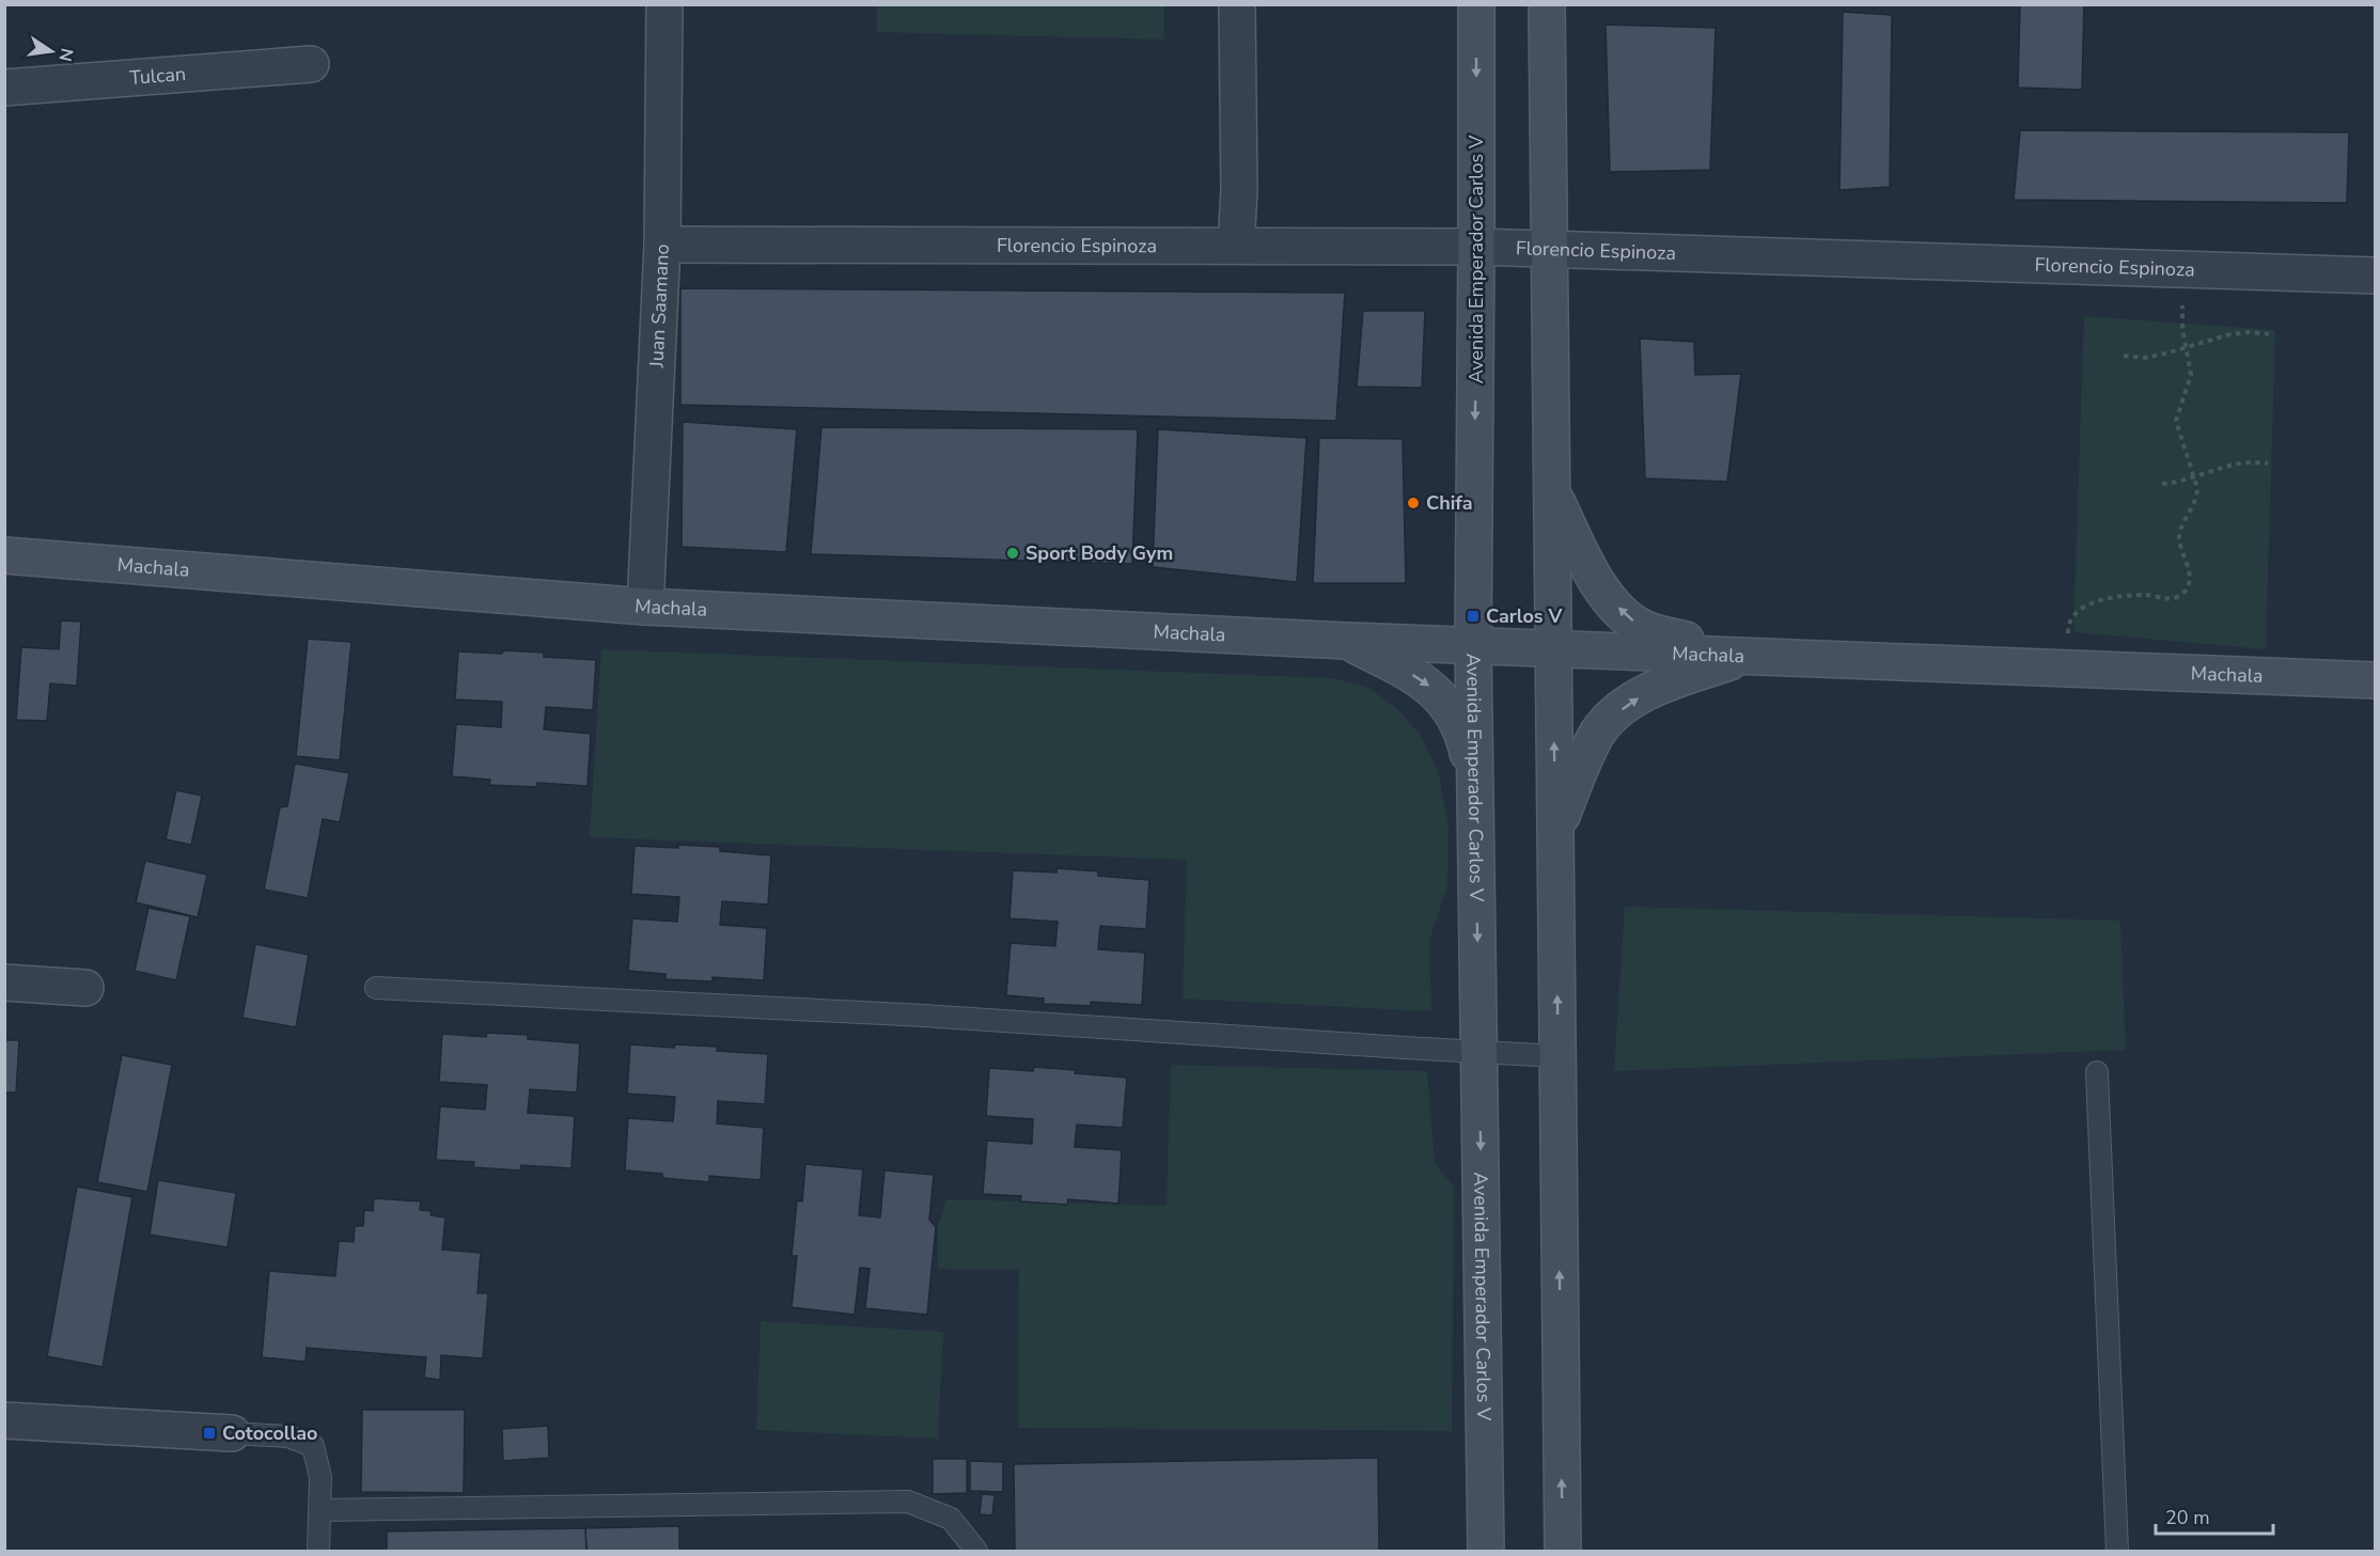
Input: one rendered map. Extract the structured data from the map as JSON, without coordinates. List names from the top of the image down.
{
  "streets": {
    "main road": ["Avenida Emperador Carlos V", "Machala"],
    "street": ["Tulcan", "Florencio Espinoza", "Juan Saamano"]
  },
  "crossings": [
    ["Florencio Espinoza", "Avenida Emperador Carlos V"],
    ["Florencio Espinoza", "Juan Saamano"],
    ["Avenida Emperador Carlos V", "Machala"],
    ["Juan Saamano", "Machala"]
  ],
  "places": {
    "other": ["Chifa", "Sport Body Gym"],
    "transit": ["Carlos V", "Cotocollao"]
  },
  "scale_bar": "20 m",
  "north": "right"
}
